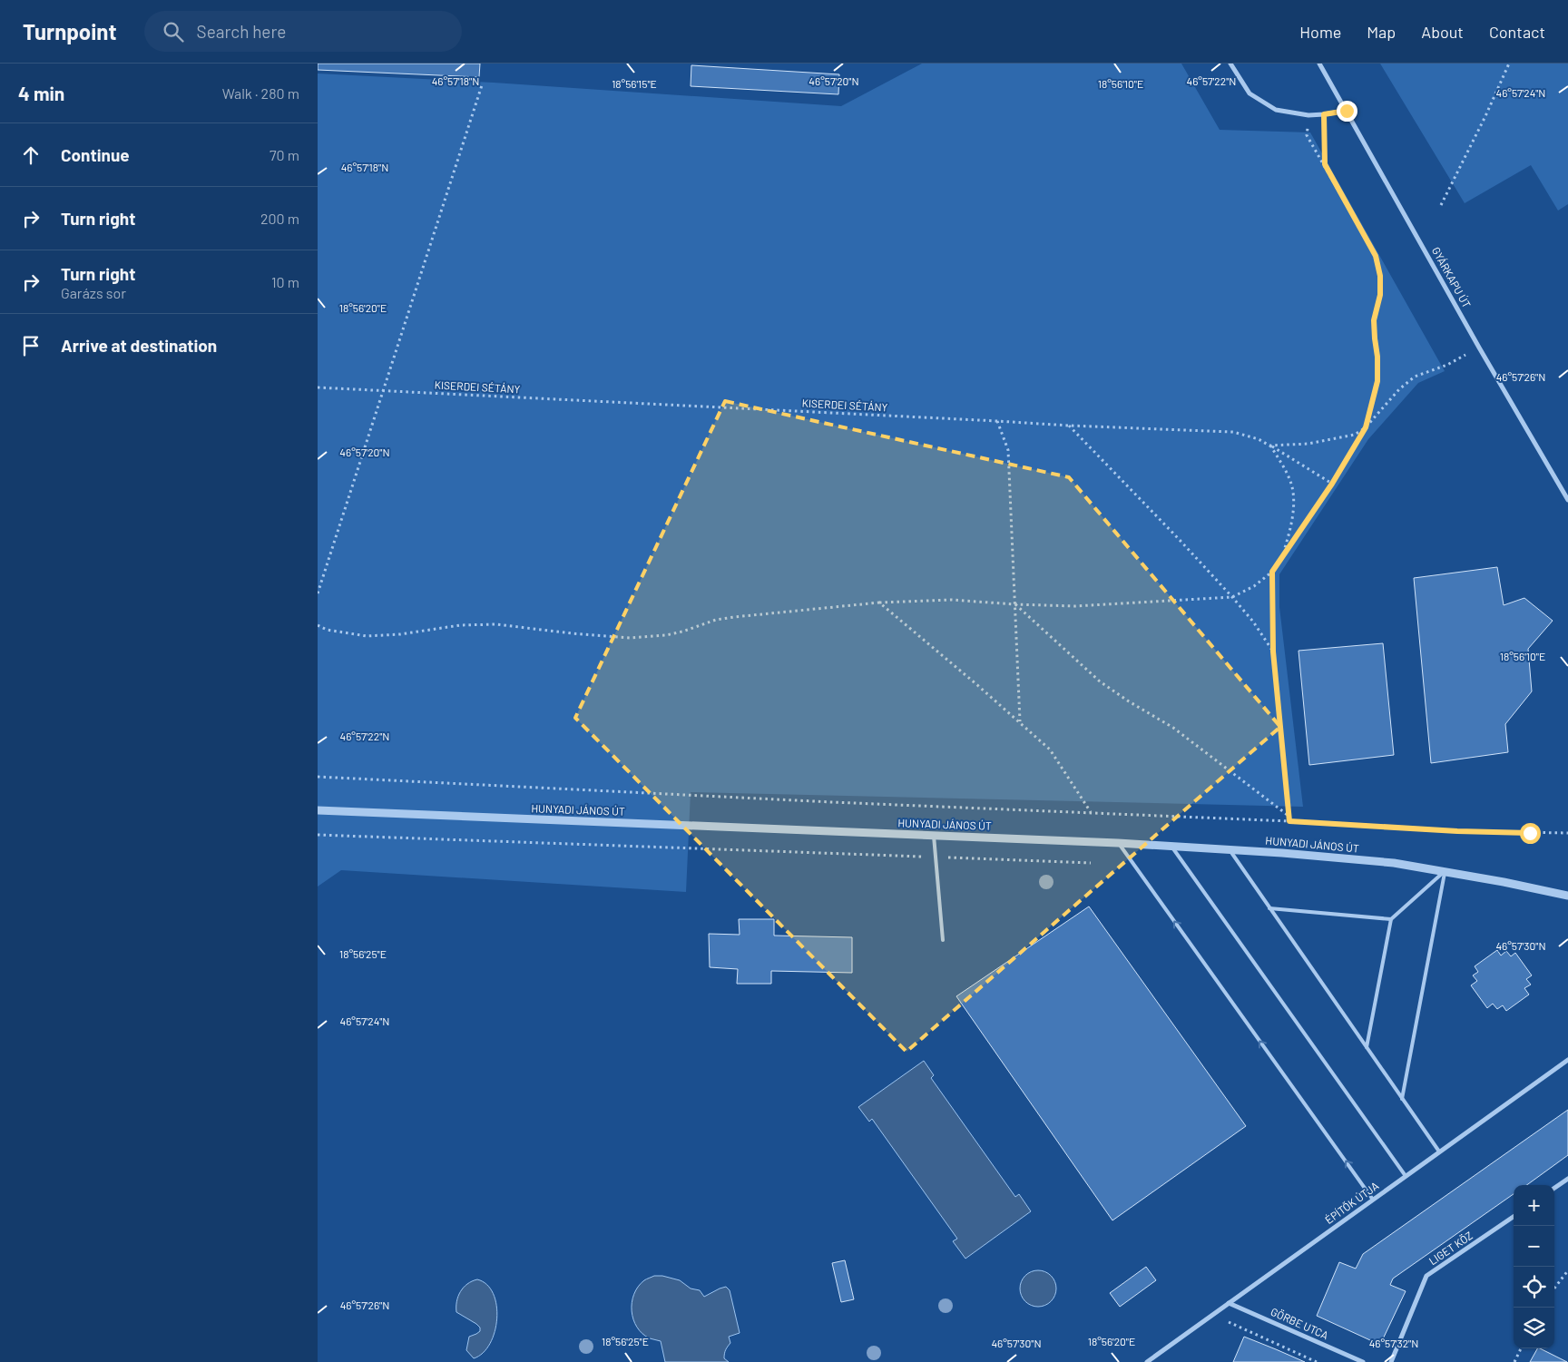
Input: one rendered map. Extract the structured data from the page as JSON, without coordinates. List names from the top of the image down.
{
  "streets": {
    "street": [
      "GYÁRKAPU ÚT",
      "HUNYADI JÁNOS ÚT",
      "ÉPÍTŐK ÚTJA",
      "LIGET KÖZ",
      "GÖRBE UTCA"
    ],
    "path": ["KISERDEI SÉTÁNY"]
  },
  "crossings": [
    ["ÉPÍTŐK ÚTJA", "GÖRBE UTCA"]
  ],
  "page": {
    "header": "Turnpoint",
    "search": "Search here",
    "nav": [
      "Home",
      "Map",
      "About",
      "Contact"
    ],
    "heading": ["4 min", "Walk · 280 m"],
    "list": [
      ["Continue", "70 m"],
      ["Turn right", "200 m"],
      ["Turn right", "Garázs sor", "10 m"],
      "Arrive at destination"
    ],
    "map_buttons": ["+", "−"]
  },
  "coordinates": [
    "46°57'20\"N",
    "46°57'22\"N",
    "46°57'18\"N",
    "18°56'15\"E",
    "18°56'10\"E",
    "46°57'24\"N",
    "18°56'20\"E",
    "46°57'26\"N",
    "46°57'30\"N",
    "18°56'25\"E",
    "46°57'32\"N"
  ]
}
